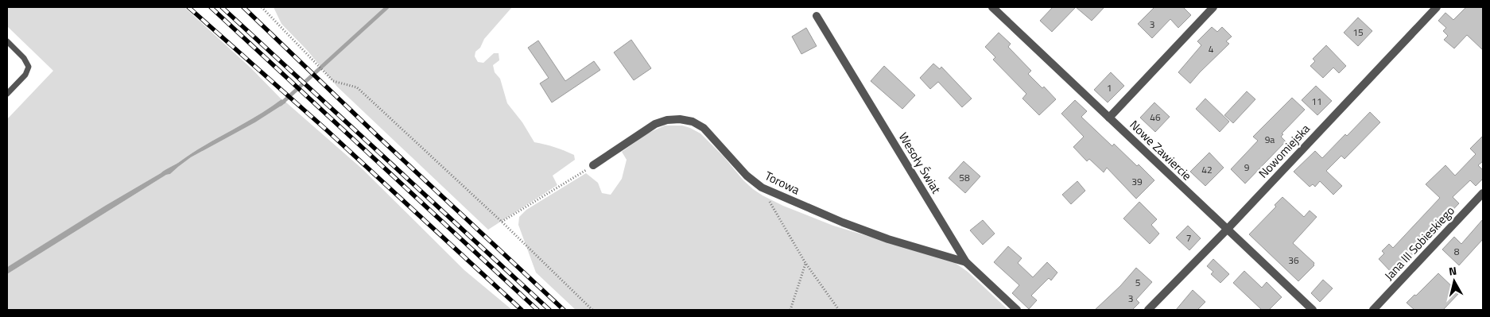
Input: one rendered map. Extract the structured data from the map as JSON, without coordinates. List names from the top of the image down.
{
  "streets": {
    "street": [
      "Nowe Zawiercie",
      "Nowomiejska",
      "Wesoły Świat",
      "Torowa",
      "Jana III Sobieskiego"
    ]
  },
  "crossings": [
    ["Nowe Zawiercie", "Nowomiejska"],
    ["Wesoły Świat", "Torowa"]
  ],
  "house_numbers": [
    "3",
    "15",
    "4",
    "1",
    "11",
    "46",
    "9a",
    "9",
    "42",
    "58",
    "39",
    "7",
    "8",
    "36",
    "5",
    "3"
  ],
  "north": "top"
}
